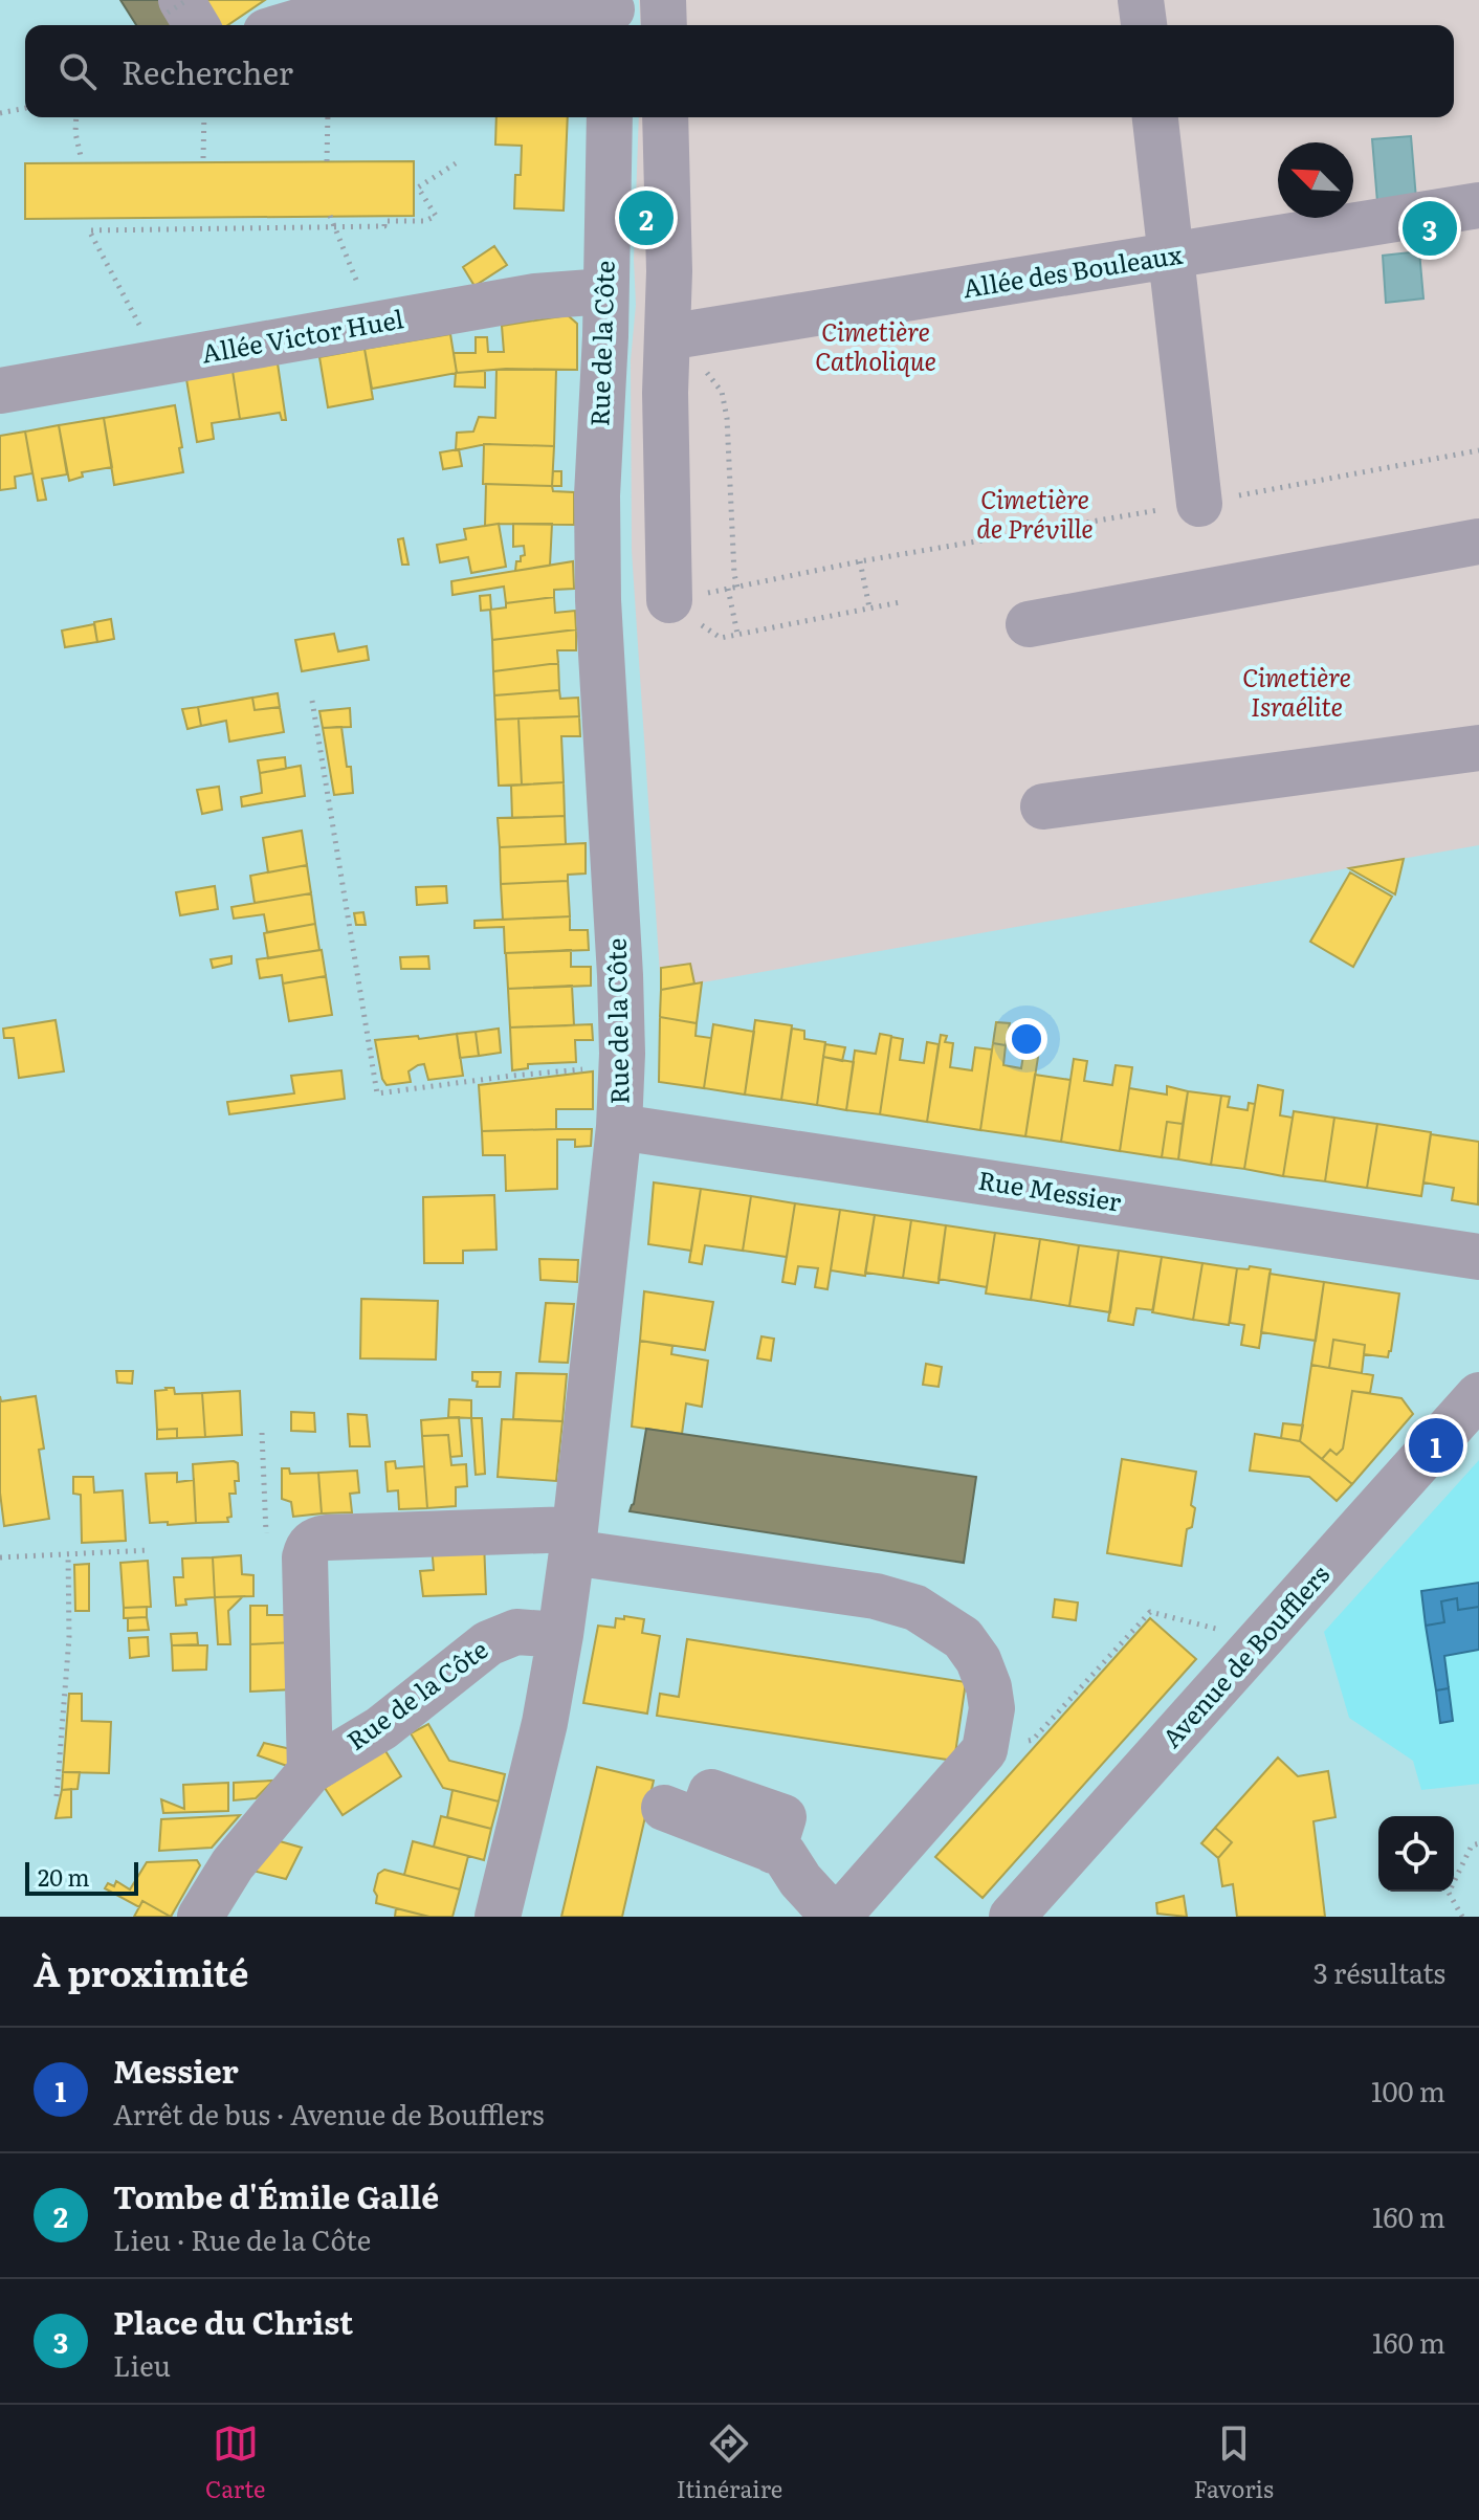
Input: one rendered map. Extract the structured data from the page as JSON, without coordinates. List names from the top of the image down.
{
  "streets": {
    "street": [
      "Allée des Bouleaux",
      "Allée Victor Huel",
      "Rue de la Côte",
      "Rue Messier",
      "Avenue de Boufflers"
    ]
  },
  "crossings": [
    ["Allée Victor Huel", "Rue de la Côte"],
    ["Rue de la Côte", "Rue Messier"]
  ],
  "parks": ["Cimetière Catholique", "Cimetière de Préville", "Cimetière Israélite"],
  "scale_bar": "20 m",
  "north": "top left",
  "page": {
    "search": "Rechercher",
    "pins": ["2", "3", "1"],
    "scale": "20 m",
    "heading": ["À proximité", "3 résultats"],
    "list": [
      {
        "mark": "1",
        "name": "Messier",
        "note": "Arrêt de bus · Avenue de Boufflers",
        "value": "100 m"
      },
      {
        "mark": "2",
        "name": "Tombe d'Émile Gallé",
        "note": "Lieu · Rue de la Côte",
        "value": "160 m"
      },
      {
        "mark": "3",
        "name": "Place du Christ",
        "note": "Lieu",
        "value": "160 m"
      }
    ],
    "nav": ["Carte", "Itinéraire", "Favoris"]
  }
}
